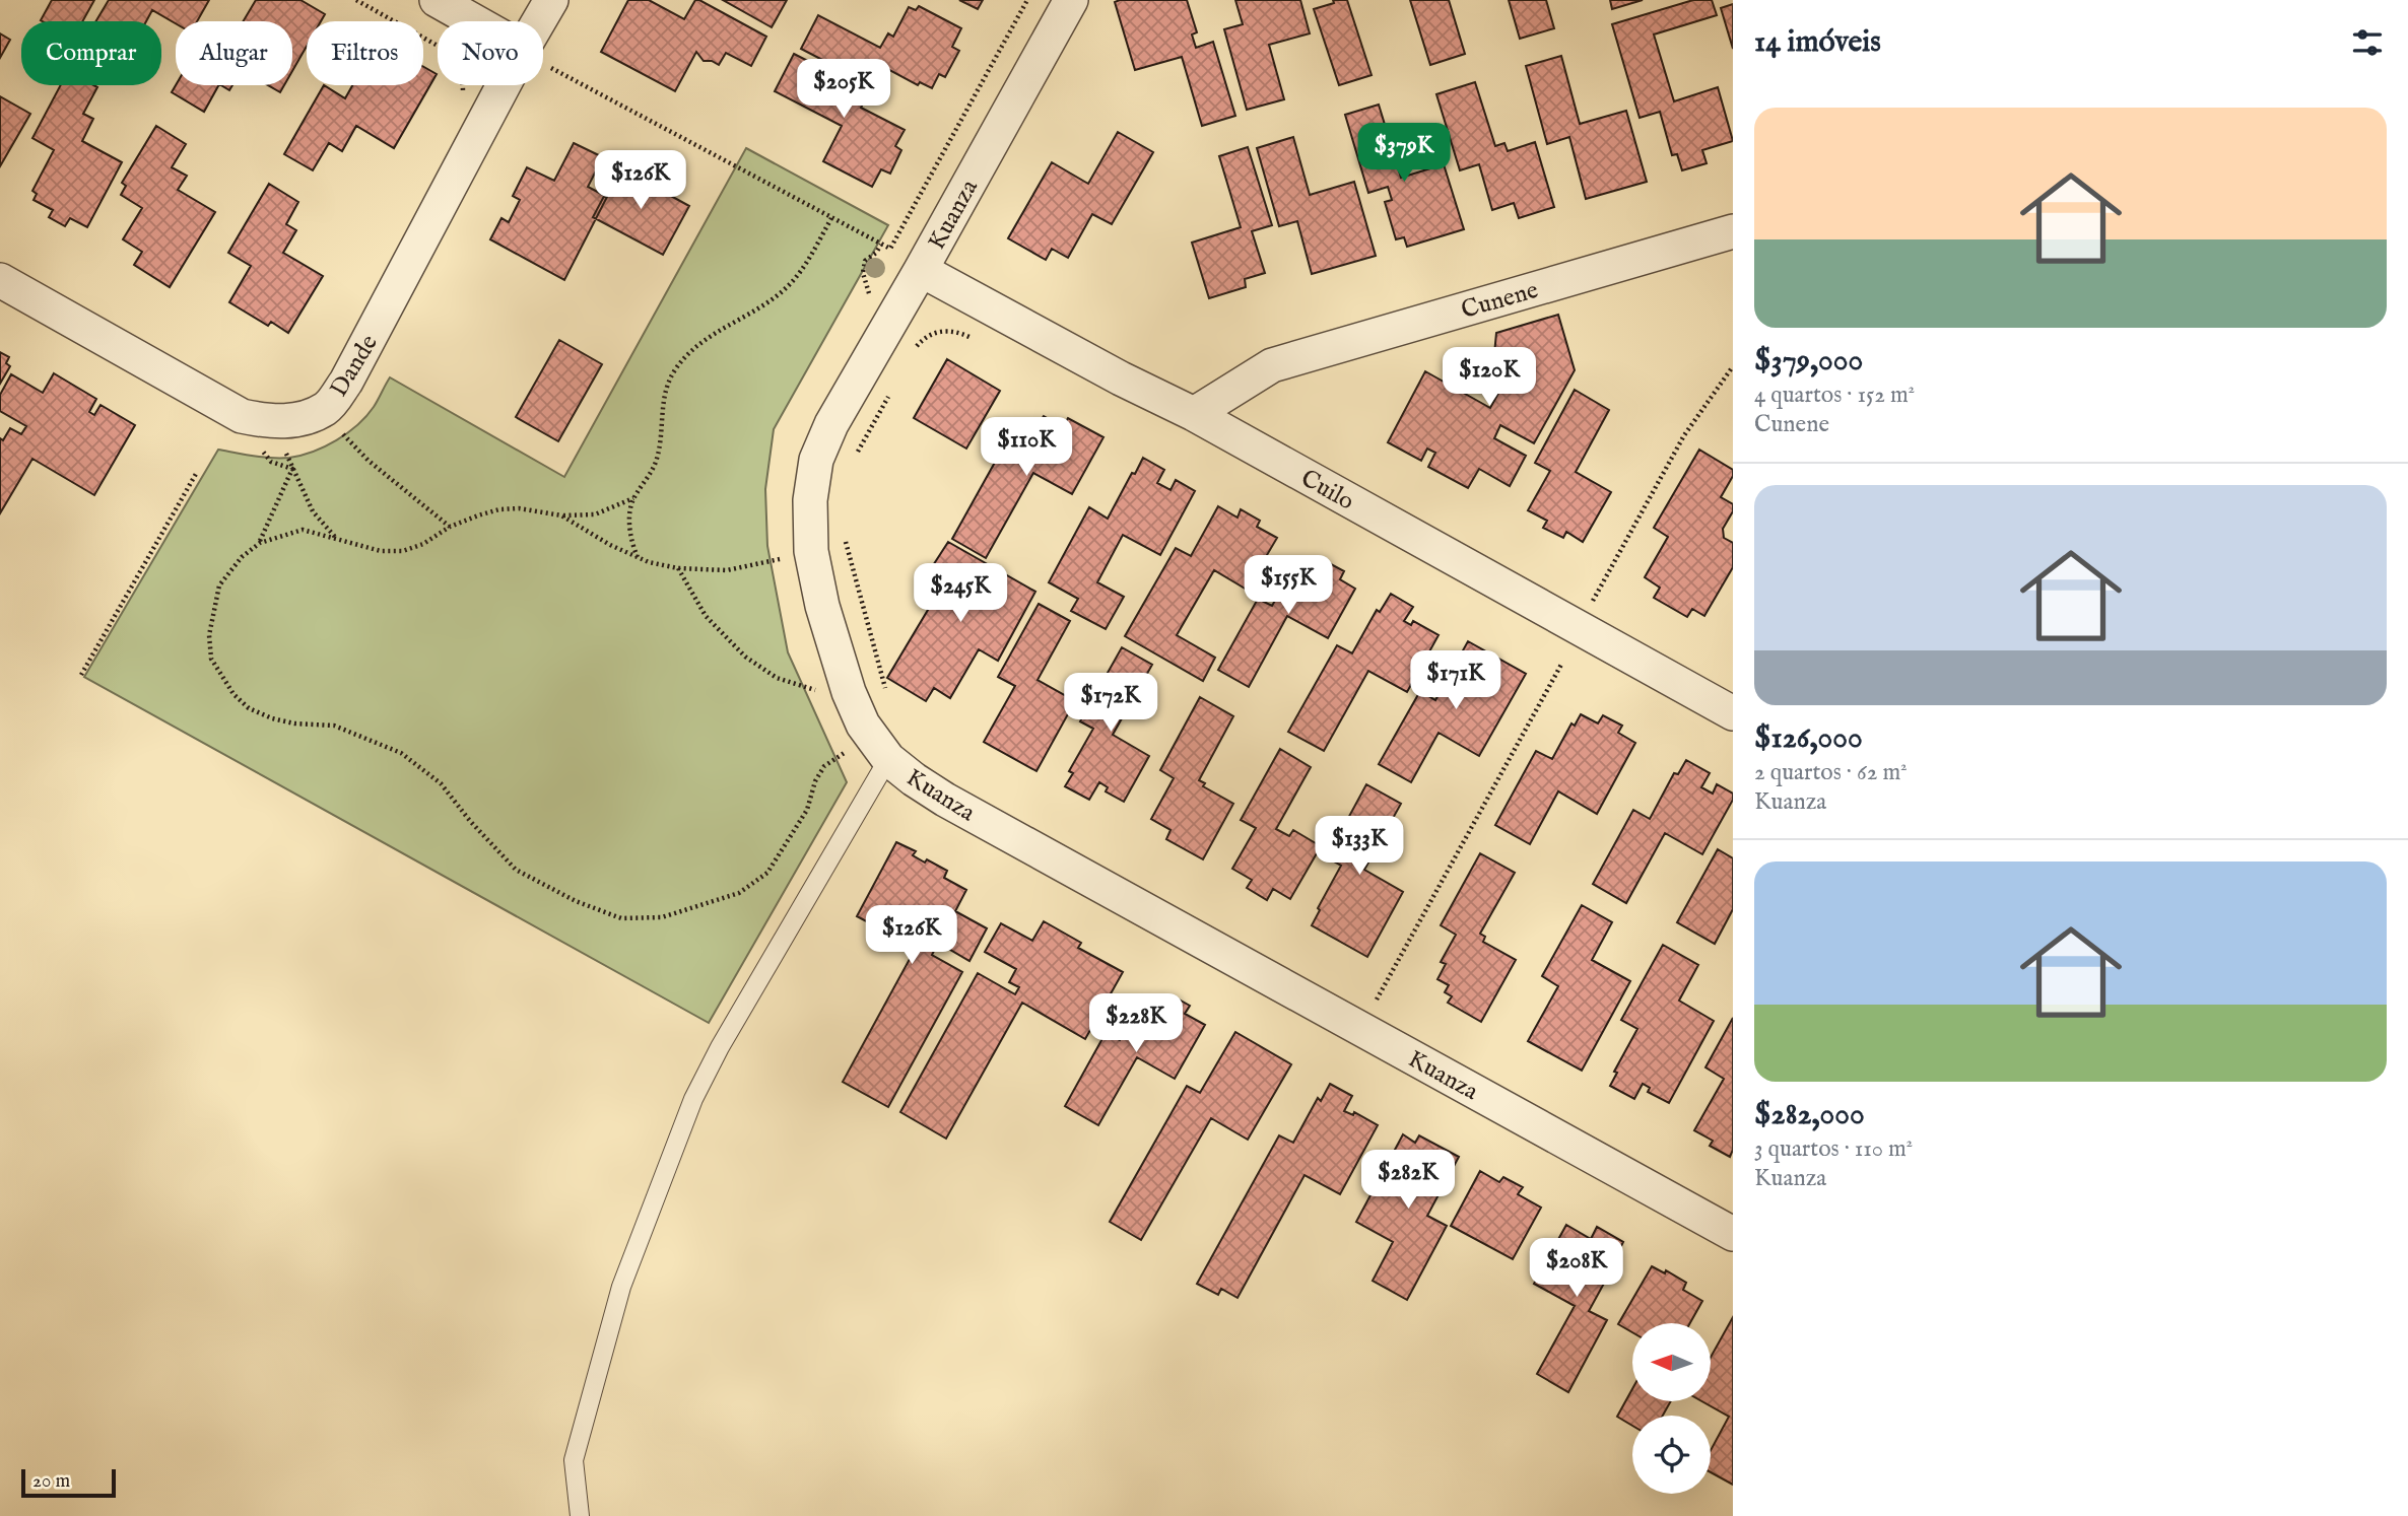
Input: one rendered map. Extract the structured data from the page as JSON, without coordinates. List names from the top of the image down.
{
  "streets": {
    "street": [
      "Kuanza",
      "Cunene",
      "Dande",
      "Cuilo"
    ]
  },
  "crossings": [
    ["Kuanza", "Cuilo"],
    ["Cunene", "Cuilo"]
  ],
  "scale_bar": "20 m",
  "north": "left",
  "page": {
    "heading": "14 imóveis",
    "chip": [
      "Comprar",
      "Alugar",
      "Filtros",
      "Novo"
    ],
    "price": [
      "$205K",
      "$379K",
      "$126K",
      "$120K",
      "$110K",
      "$155K",
      "$245K",
      "$171K",
      "$172K",
      "$133K",
      "$126K",
      "$228K",
      "$282K",
      "$208K"
    ],
    "list": [
      {
        "name": "$379,000",
        "note": "4 quartos · 152 m² · Cunene"
      },
      {
        "name": "$126,000",
        "note": "2 quartos · 62 m² · Kuanza"
      },
      {
        "name": "$282,000",
        "note": "3 quartos · 110 m² · Kuanza"
      }
    ],
    "scale": "20 m"
  }
}
